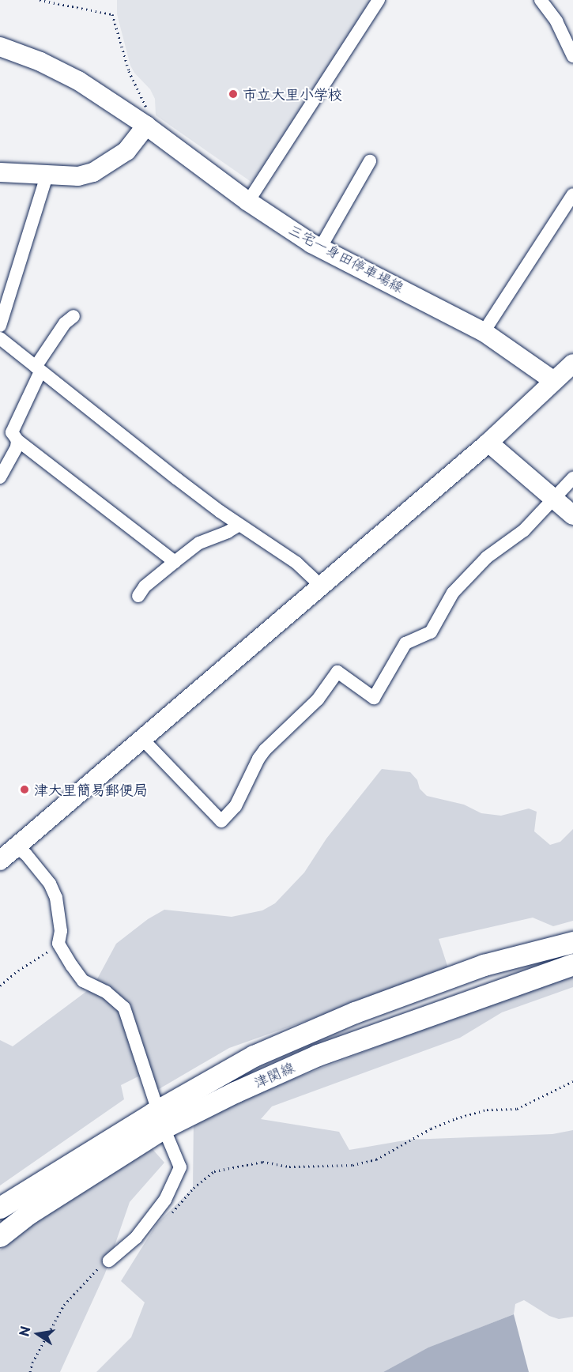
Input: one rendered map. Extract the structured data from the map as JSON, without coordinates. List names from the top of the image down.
{
  "streets": {
    "main road": ["三宅一身田停車場線", "津関線"]
  },
  "places": ["市立大里小学校", "津大里簡易郵便局"],
  "north": "left"
}
